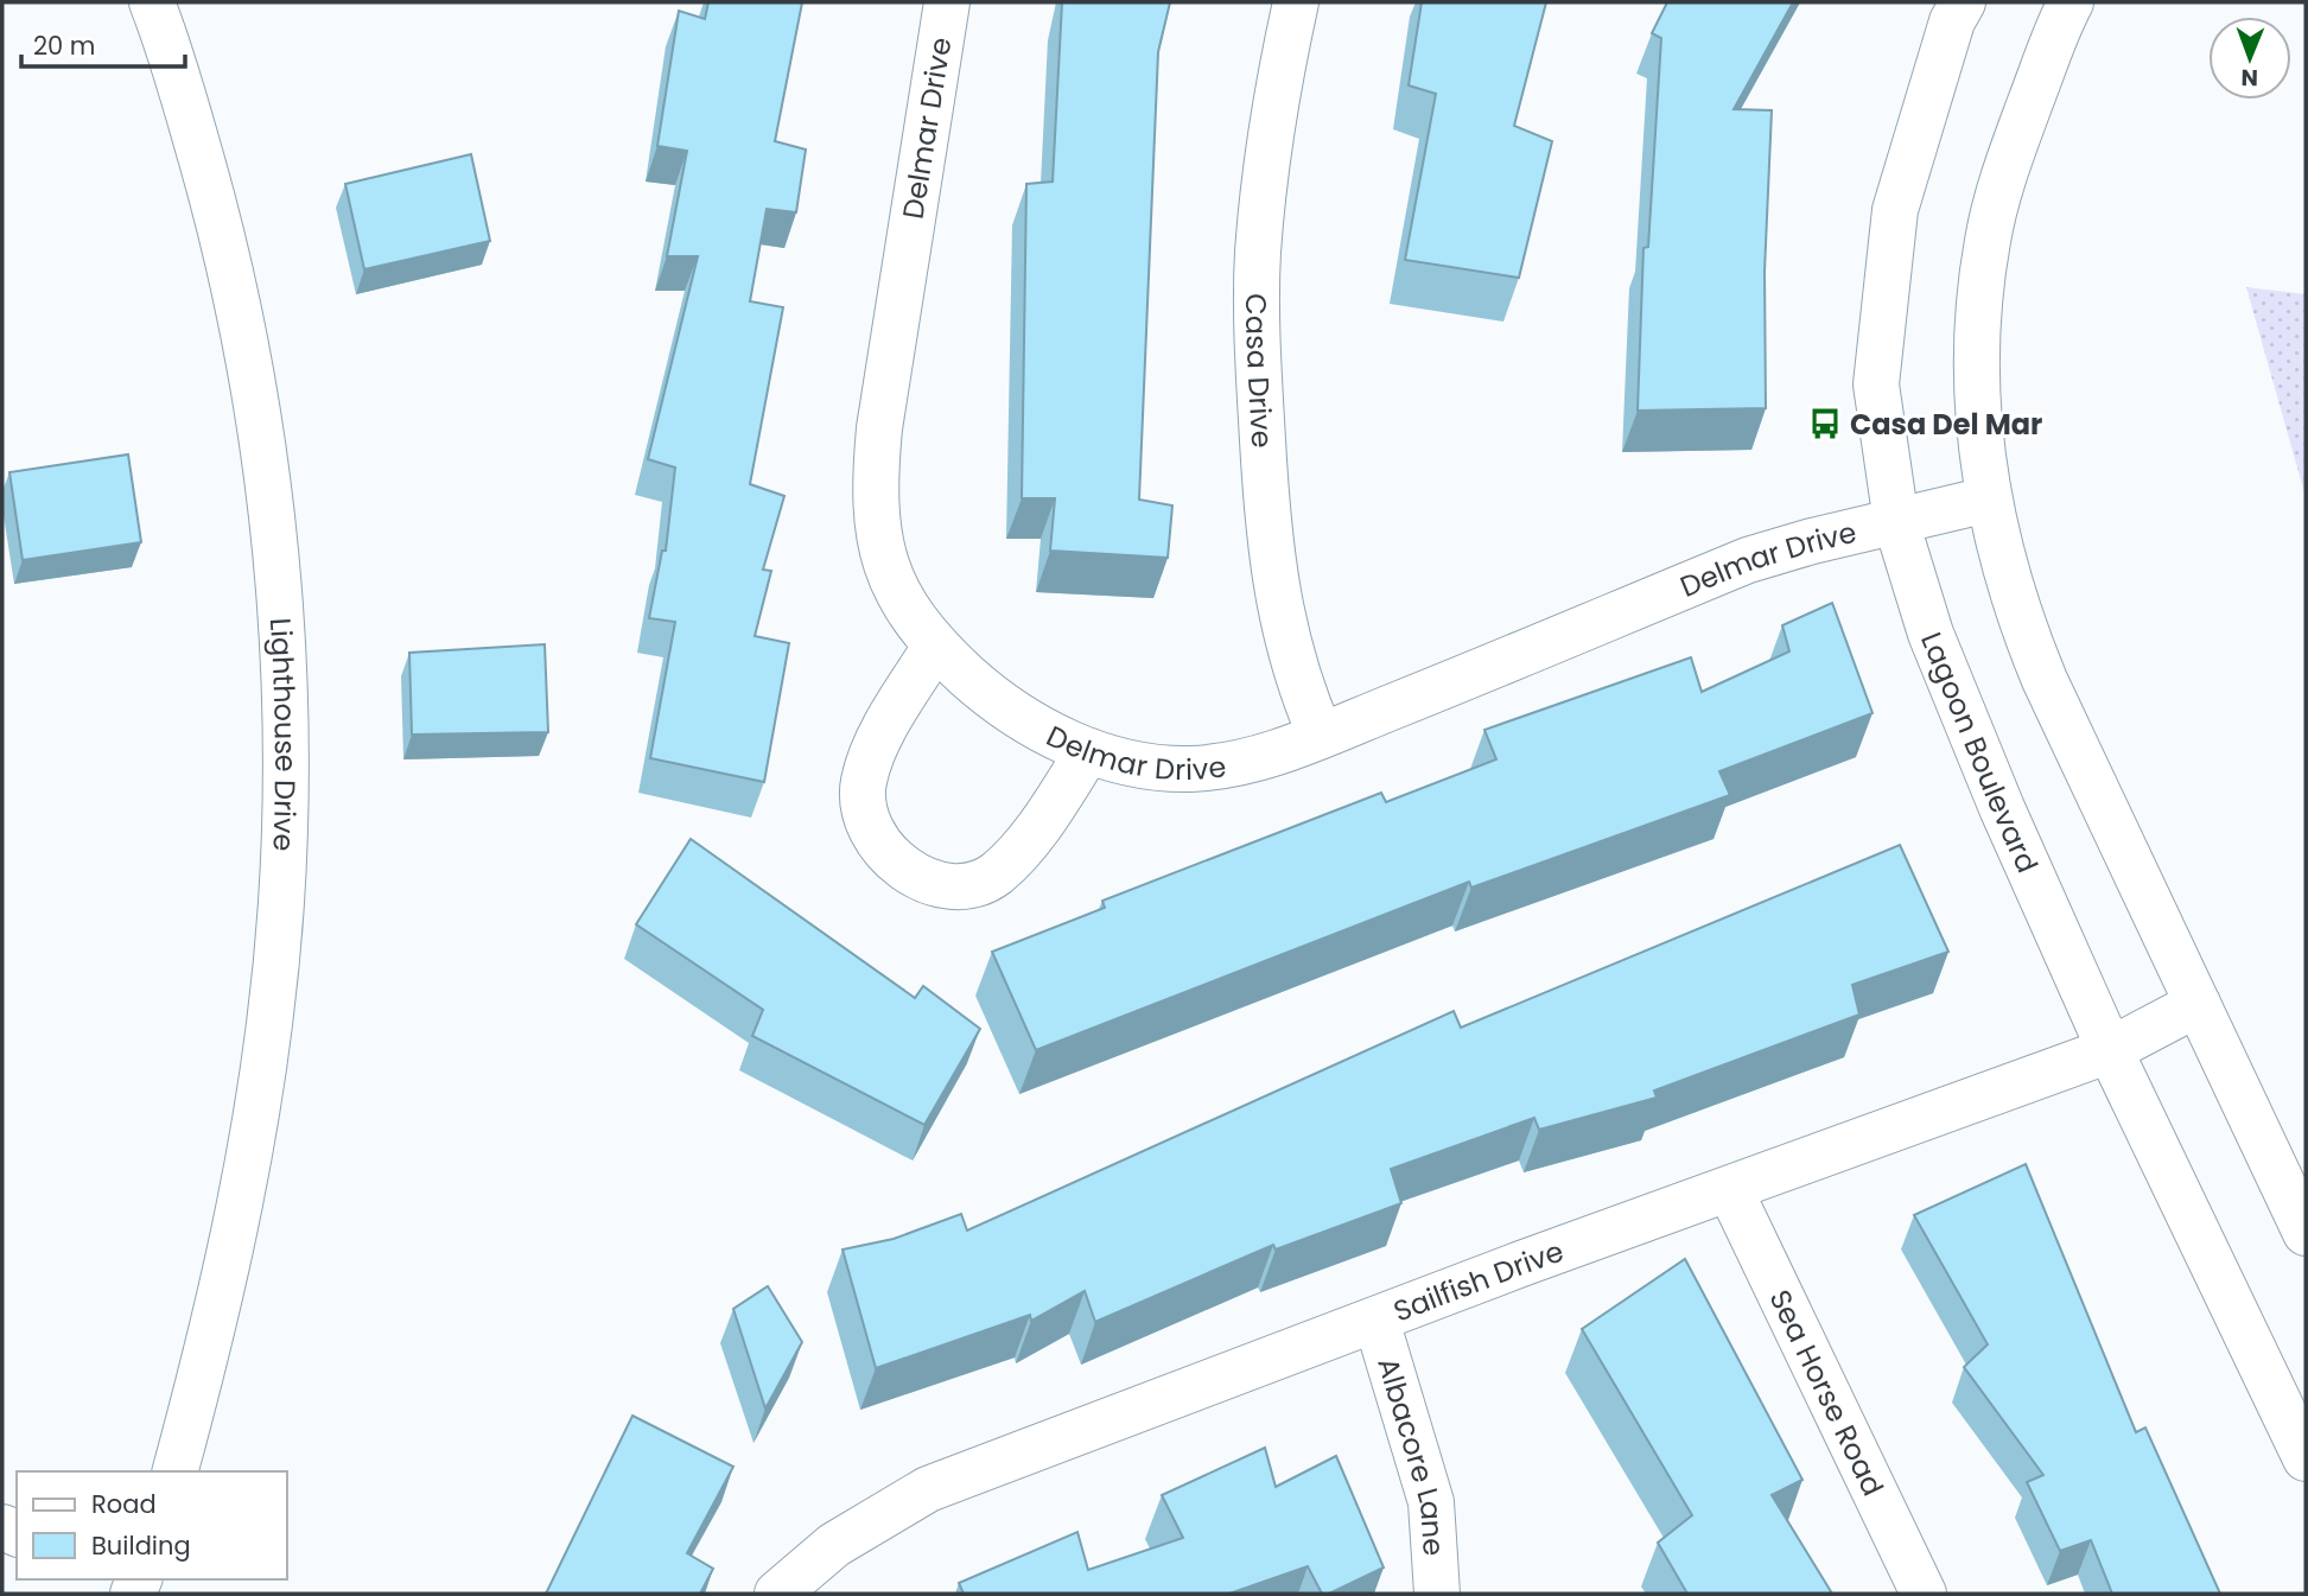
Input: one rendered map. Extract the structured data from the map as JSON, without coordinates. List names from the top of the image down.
{
  "streets": {
    "street": [
      "Delmar Drive",
      "Casa Drive",
      "Lighthouse Drive",
      "Lagoon Boulevard",
      "Sailfish Drive",
      "Sea Horse Road",
      "Albacore Lane"
    ]
  },
  "crossings": [
    ["Delmar Drive", "Casa Drive"],
    ["Delmar Drive", "Lagoon Boulevard"],
    ["Lagoon Boulevard", "Sailfish Drive"],
    ["Sailfish Drive", "Sea Horse Road"],
    ["Sailfish Drive", "Albacore Lane"]
  ],
  "places": {
    "bus stop": ["Casa Del Mar"]
  },
  "legend": ["Road", "Building"],
  "scale_bar": "20 m",
  "north": "bottom"
}
